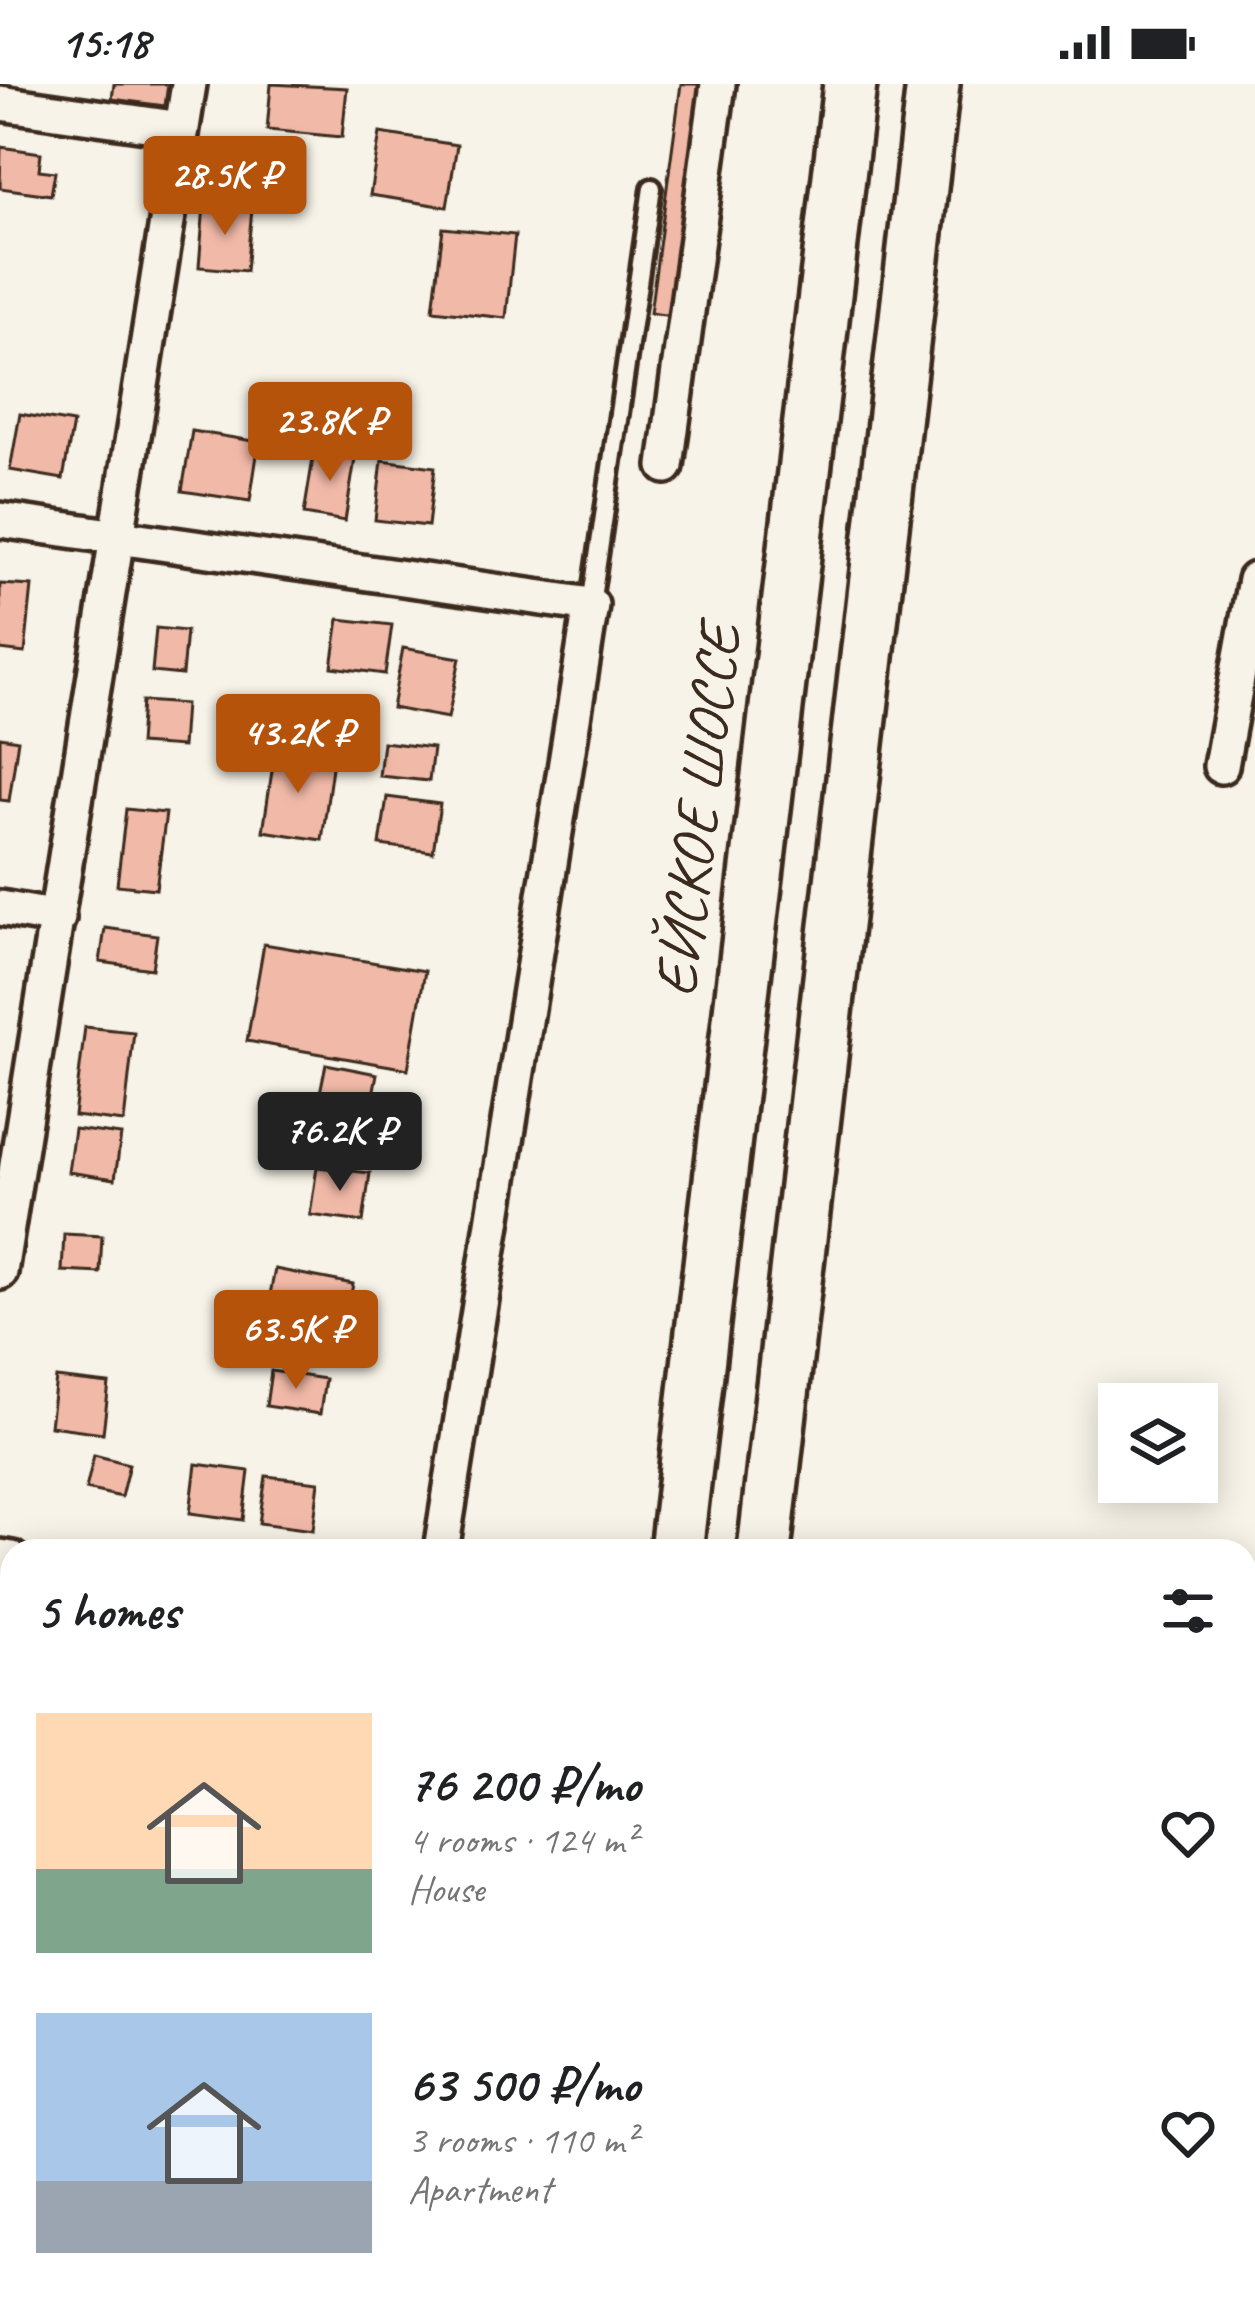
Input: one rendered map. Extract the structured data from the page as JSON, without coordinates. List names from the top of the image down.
{
  "streets": {
    "main road": ["ЕЙСКОЕ ШОССЕ"]
  },
  "page": {
    "status": "15:18",
    "price": [
      "28.5K ₽",
      "23.8K ₽",
      "43.2K ₽",
      "76.2K ₽",
      "63.5K ₽"
    ],
    "heading": "5 homes",
    "list": [
      {
        "name": "76 200 ₽/mo",
        "note": "4 rooms · 124 m² · House"
      },
      {
        "name": "63 500 ₽/mo",
        "note": "3 rooms · 110 m² · Apartment"
      }
    ]
  }
}
